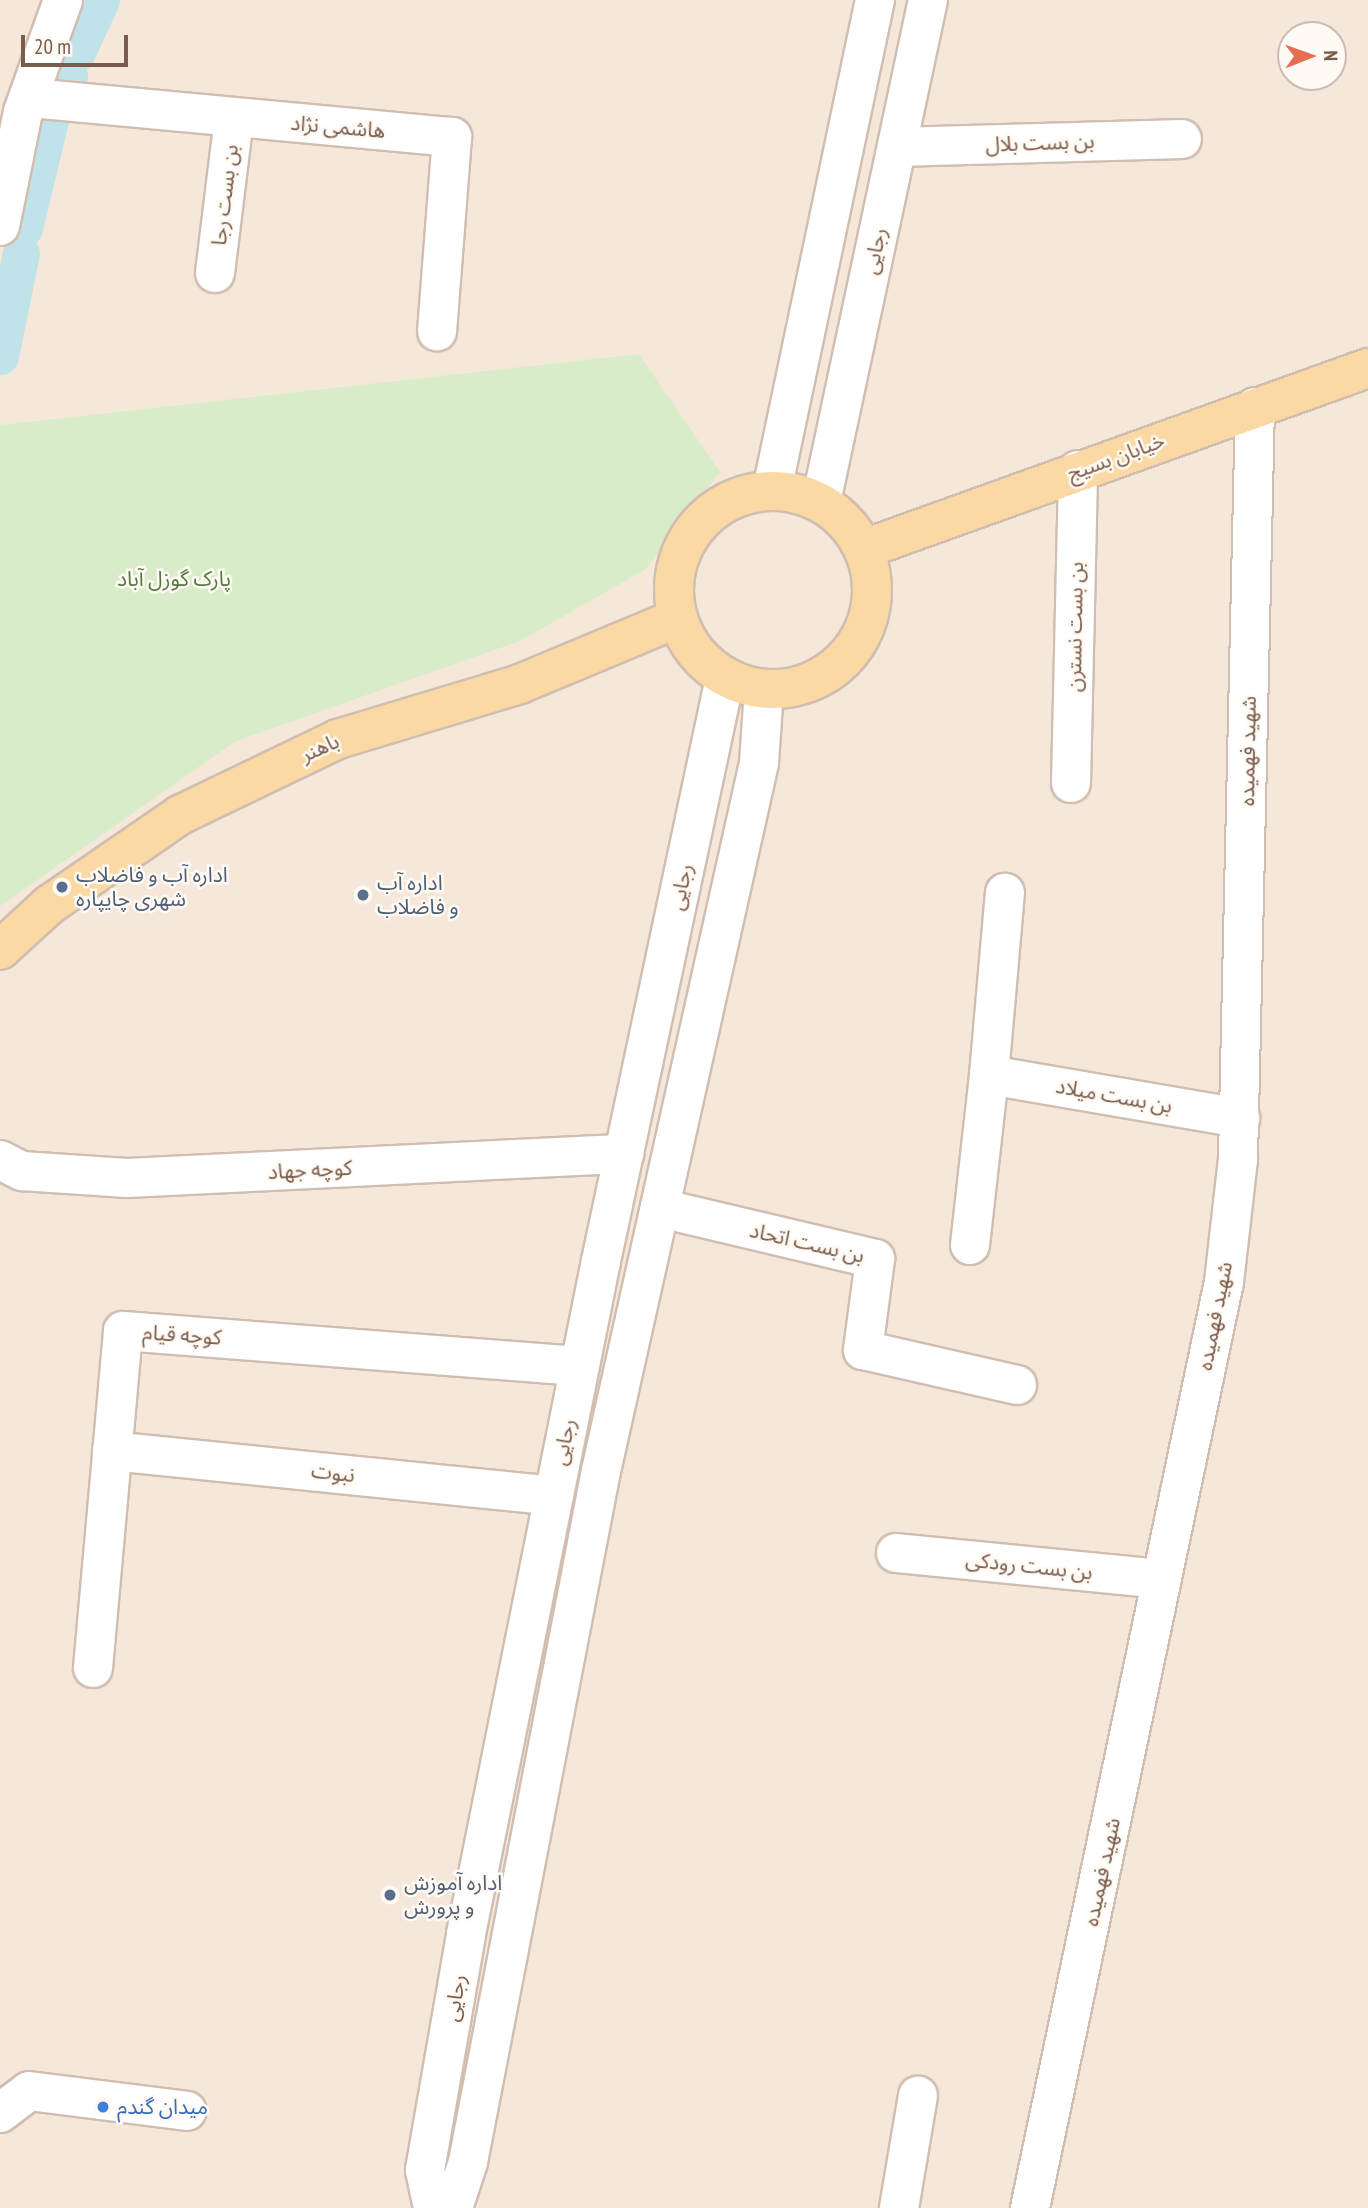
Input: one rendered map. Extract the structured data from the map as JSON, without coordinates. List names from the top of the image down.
{
  "streets": {
    "main road": ["خیابان بسیج", "باهنر"],
    "street": [
      "هاشمی نژاد",
      "بن بست بلال",
      "بن بست رجا",
      "رجایی",
      "بن بست نسترن",
      "شهید فهمیده",
      "بن بست میلاد",
      "کوچه جهاد",
      "بن بست اتحاد",
      "کوچه قیام",
      "نبوت",
      "بن بست رودکی"
    ]
  },
  "crossings": [
    ["هاشمی نژاد", "بن بست رجا"],
    ["بن بست بلال", "رجایی"],
    ["رجایی", "خیابان بسیج"],
    ["رجایی", "باهنر"],
    ["رجایی", "کوچه جهاد"],
    ["رجایی", "بن بست اتحاد"],
    ["رجایی", "کوچه قیام"],
    ["رجایی", "نبوت"],
    ["خیابان بسیج", "بن بست نسترن"],
    ["خیابان بسیج", "باهنر"],
    ["خیابان بسیج", "شهید فهمیده"],
    ["شهید فهمیده", "بن بست میلاد"],
    ["شهید فهمیده", "بن بست رودکی"],
    ["کوچه قیام", "نبوت"]
  ],
  "parks": ["پارک گوزل آباد"],
  "places": [
    "اداره آب و فاضلاب شهری چایپاره",
    "اداره آب و فاضلاب",
    "اداره آموزش و پرورش",
    "میدان گندم"
  ],
  "scale_bar": "20 m",
  "north": "right"
}
